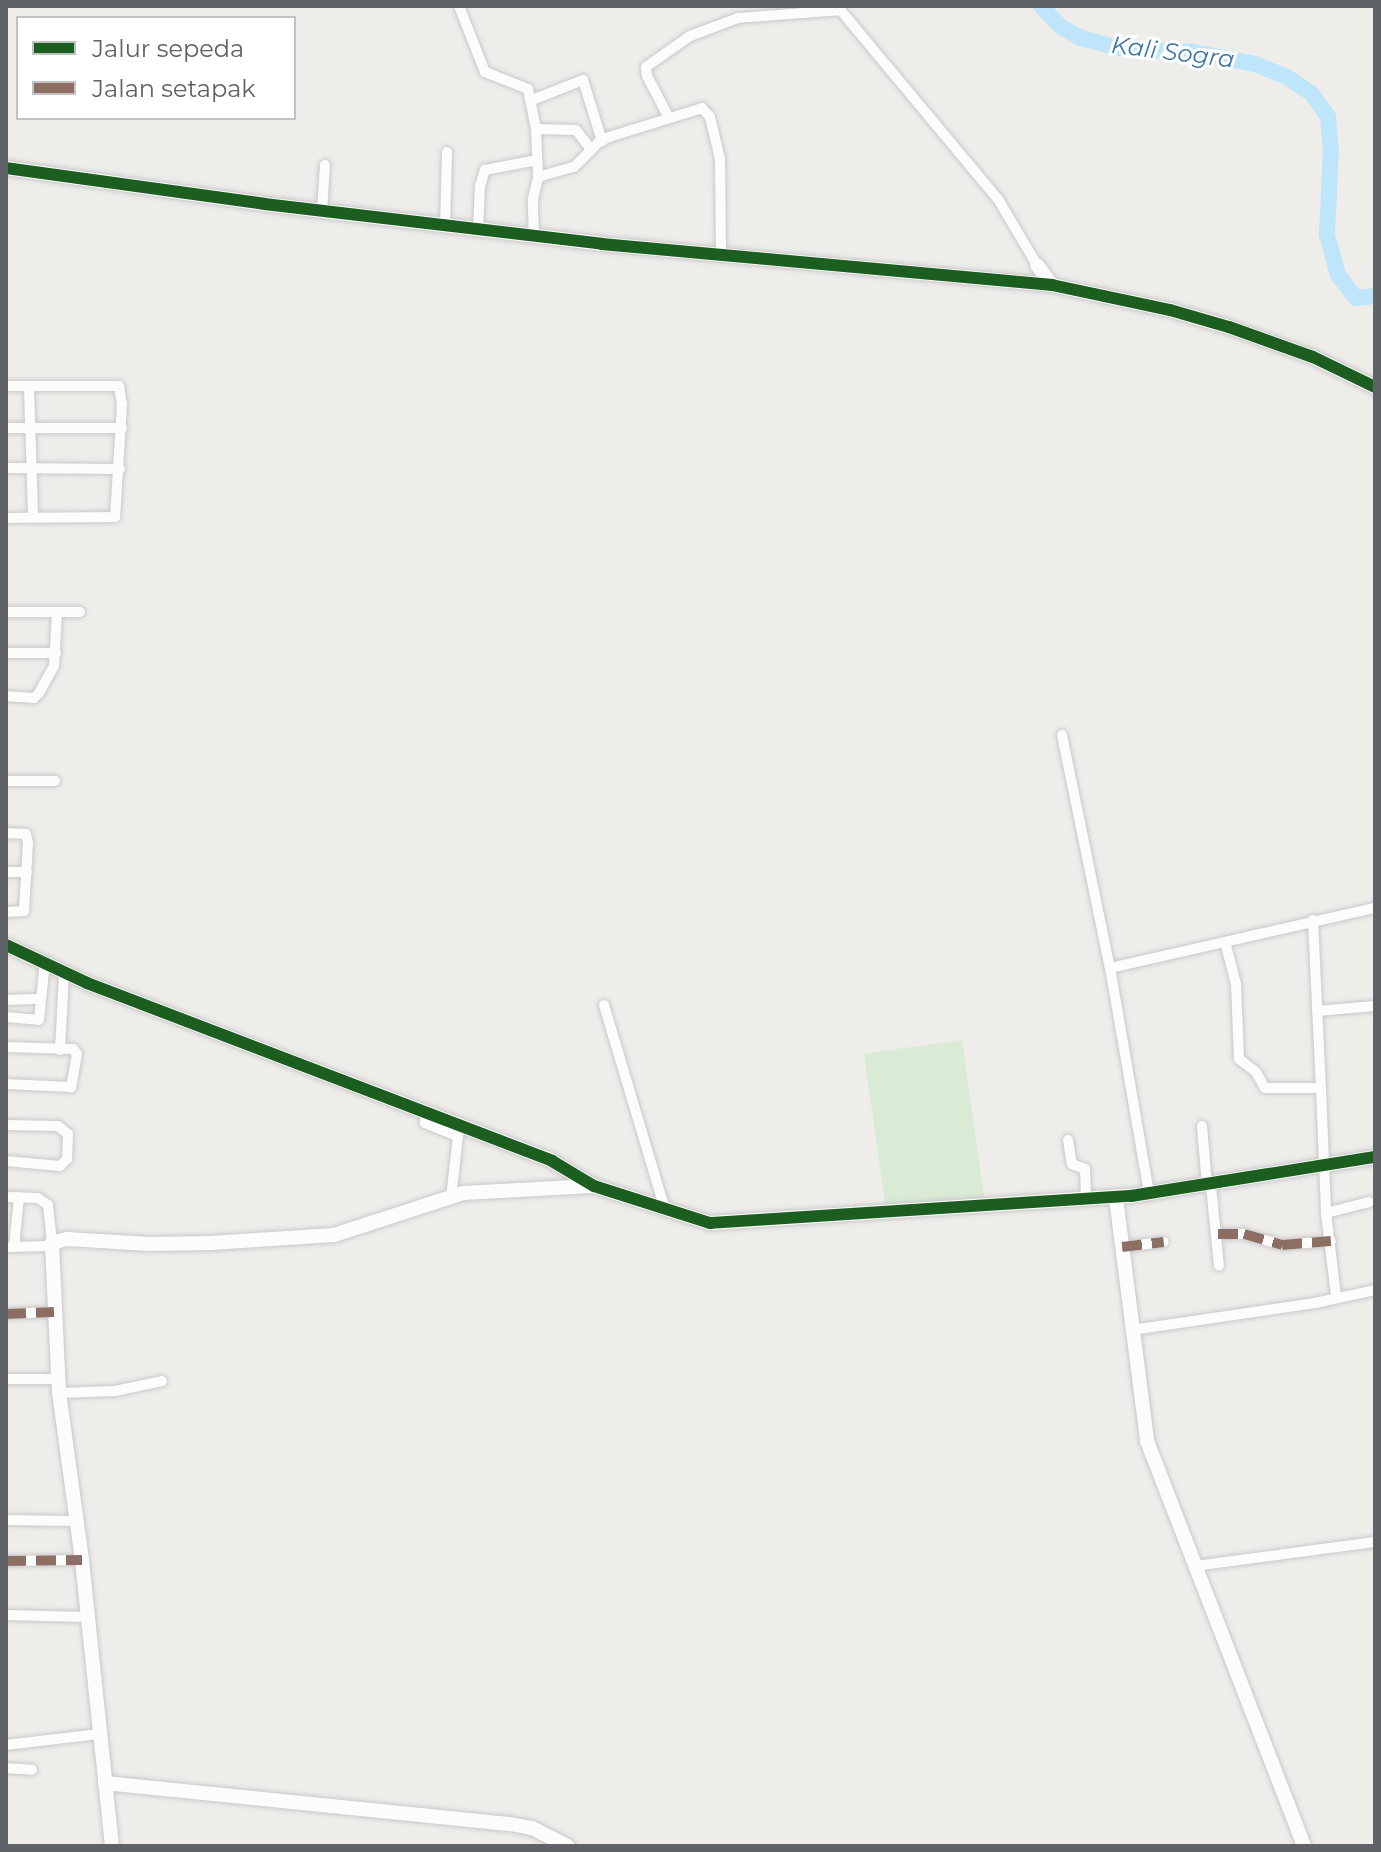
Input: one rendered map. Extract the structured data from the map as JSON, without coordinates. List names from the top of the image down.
{
  "water": ["Kali Sogra"],
  "legend": ["Jalur sepeda", "Jalan setapak"]
}
